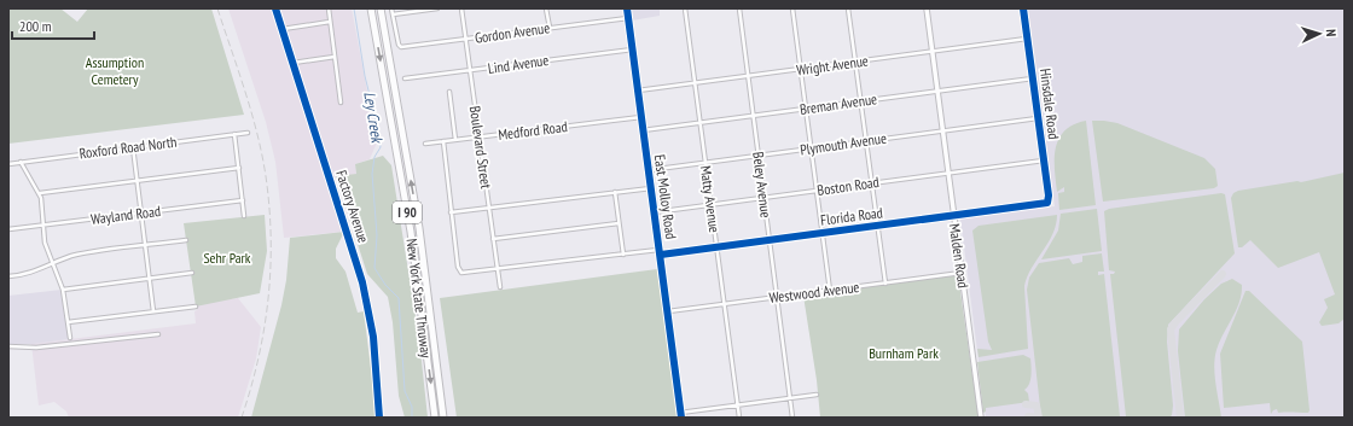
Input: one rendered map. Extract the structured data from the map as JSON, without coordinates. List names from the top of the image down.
{
  "streets": {
    "highway": ["I 90", "New York State Thruway"],
    "street": [
      "Gordon Avenue",
      "Lind Avenue",
      "Wright Avenue",
      "Breman Avenue",
      "Hinsdale Road",
      "Medford Road",
      "Plymouth Avenue",
      "Roxford Road North",
      "Boulevard Street",
      "Beley Avenue",
      "Boston Road",
      "East Molloy Road",
      "Matty Avenue",
      "Factory Avenue",
      "Wayland Road",
      "Florida Road",
      "Malden Road",
      "Westwood Avenue"
    ]
  },
  "crossings": [
    ["Gordon Avenue", "Boulevard Street"],
    ["Gordon Avenue", "East Molloy Road"],
    ["Lind Avenue", "Boulevard Street"],
    ["Lind Avenue", "East Molloy Road"],
    ["Wright Avenue", "Hinsdale Road"],
    ["Wright Avenue", "Beley Avenue"],
    ["Wright Avenue", "East Molloy Road"],
    ["Wright Avenue", "Matty Avenue"],
    ["Wright Avenue", "Malden Road"],
    ["Breman Avenue", "Hinsdale Road"],
    ["Breman Avenue", "Beley Avenue"],
    ["Breman Avenue", "East Molloy Road"],
    ["Breman Avenue", "Matty Avenue"],
    ["Breman Avenue", "Malden Road"],
    ["Hinsdale Road", "Plymouth Avenue"],
    ["Hinsdale Road", "Boston Road"],
    ["Hinsdale Road", "Florida Road"],
    ["Medford Road", "Boulevard Street"],
    ["Medford Road", "East Molloy Road"],
    ["Plymouth Avenue", "Beley Avenue"],
    ["Plymouth Avenue", "East Molloy Road"],
    ["Plymouth Avenue", "Matty Avenue"],
    ["Plymouth Avenue", "Malden Road"],
    ["Boulevard Street", "Florida Road"],
    ["Beley Avenue", "Boston Road"],
    ["Beley Avenue", "Florida Road"],
    ["Beley Avenue", "Westwood Avenue"],
    ["Boston Road", "East Molloy Road"],
    ["Boston Road", "Matty Avenue"],
    ["Boston Road", "Malden Road"],
    ["East Molloy Road", "Florida Road"],
    ["East Molloy Road", "Westwood Avenue"],
    ["Matty Avenue", "Florida Road"],
    ["Matty Avenue", "Westwood Avenue"],
    ["Florida Road", "Malden Road"],
    ["Malden Road", "Westwood Avenue"]
  ],
  "water": ["Ley Creek"],
  "parks": ["Assumption Cemetery", "Sehr Park", "Burnham Park"],
  "scale_bar": "200 m",
  "north": "right"
}
